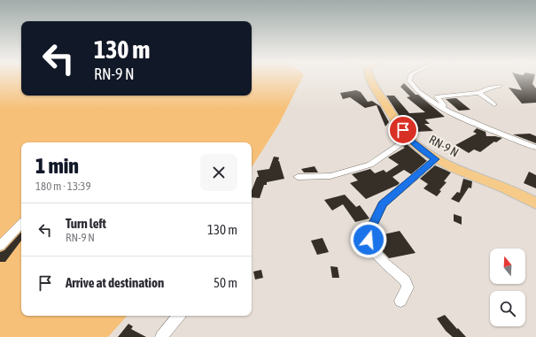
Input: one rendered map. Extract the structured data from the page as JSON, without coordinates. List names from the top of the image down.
{
  "streets": {
    "main road": ["RN-9 N"]
  },
  "north": "top",
  "page": {
    "turn": ["130 m", "RN-9 N"],
    "heading": ["1 min", "180 m · 13:39"],
    "list": [
      {
        "name": "Turn left",
        "note": "RN-9 N",
        "value": "130 m"
      },
      {
        "name": "Arrive at destination",
        "value": "50 m"
      }
    ]
  }
}
